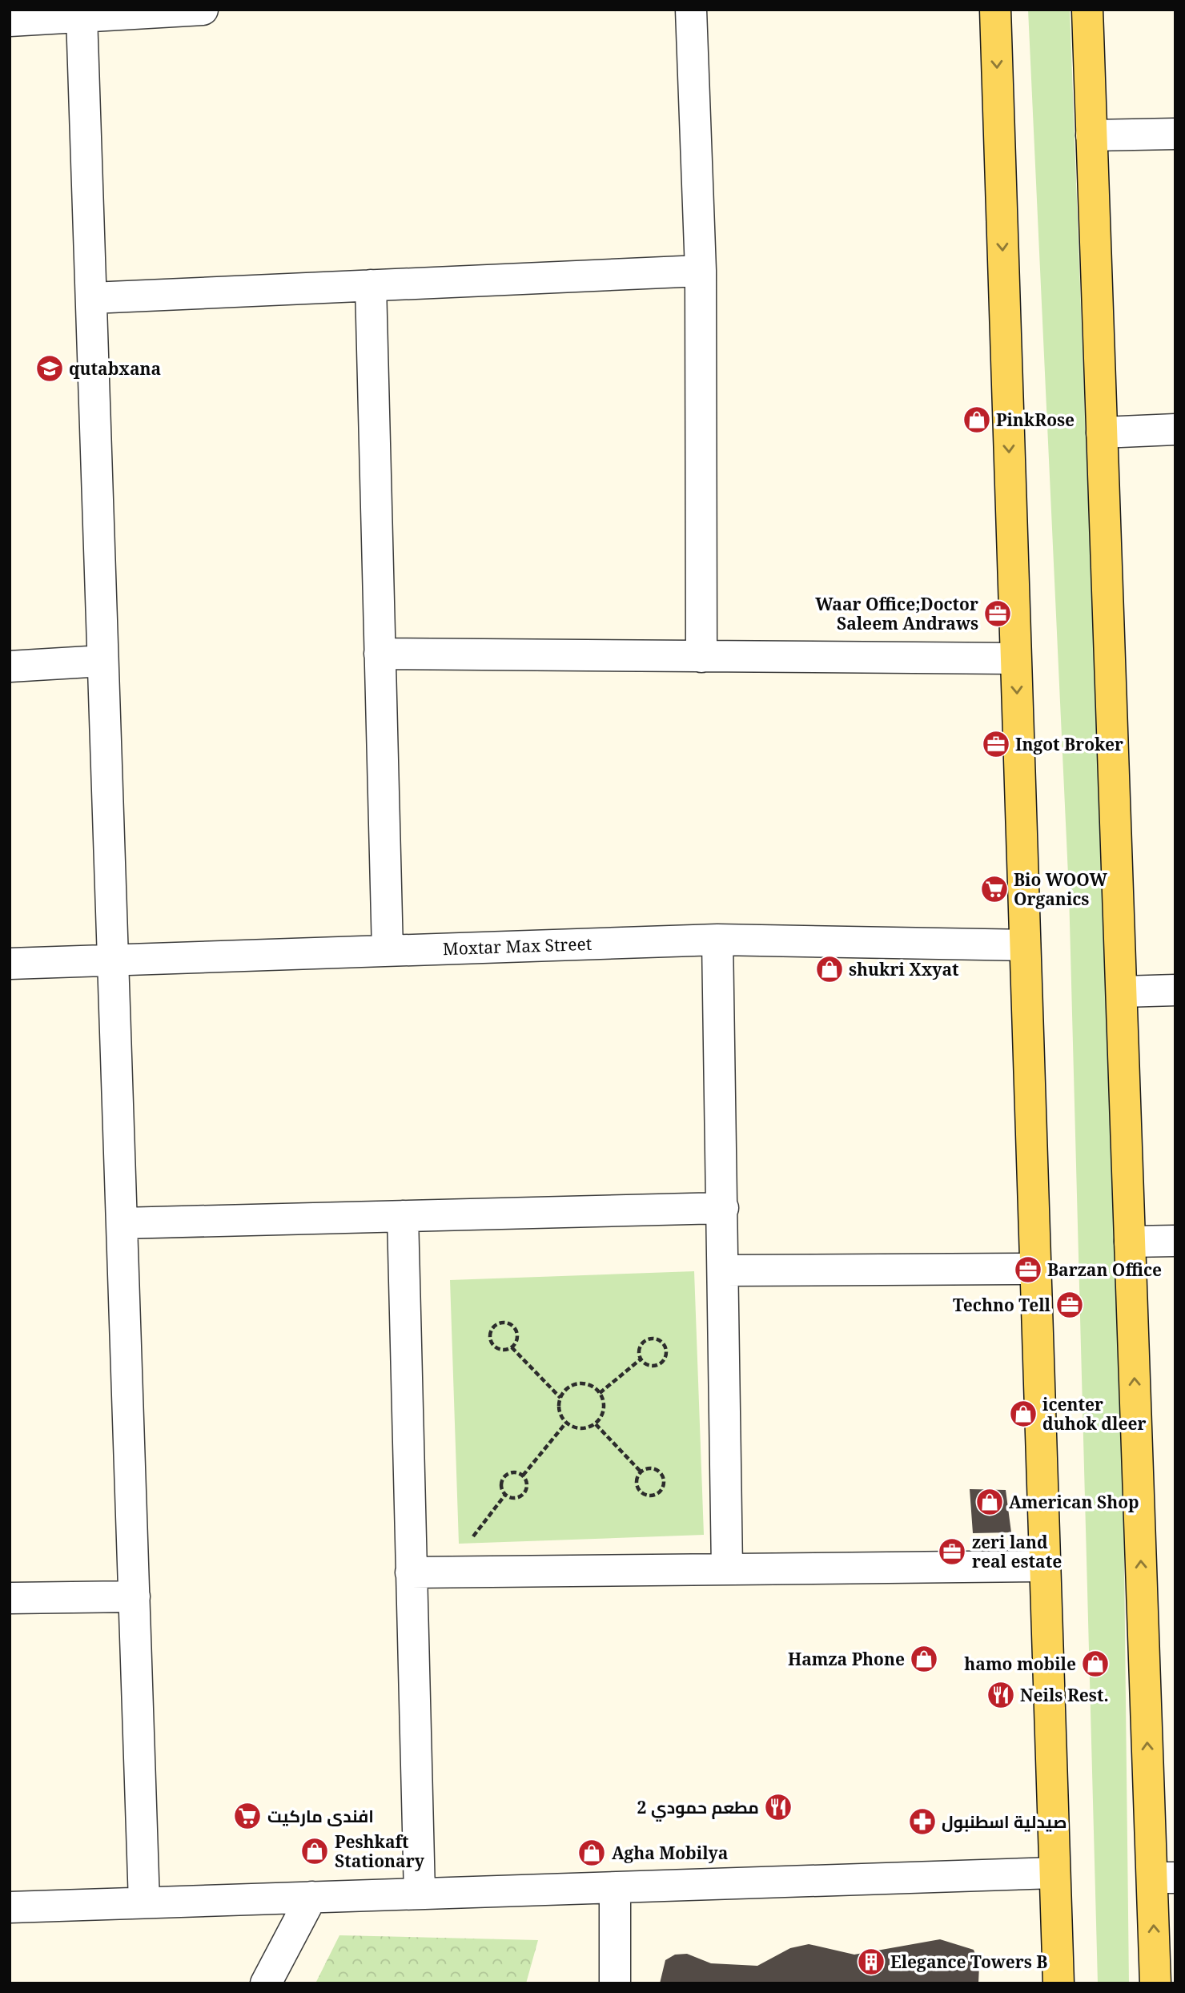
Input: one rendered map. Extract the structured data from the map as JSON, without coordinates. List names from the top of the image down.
{
  "streets": {
    "street": ["Moxtar Max Street"]
  },
  "places": {
    "school or university": ["qutabxana"],
    "shop": [
      "PinkRose",
      "shukri Xxyat",
      "icenter duhok dleer",
      "American Shop",
      "Hamza Phone",
      "hamo mobile",
      "Peshkaft Stationary",
      "Agha Mobilya"
    ],
    "office": [
      "Waar Office;Doctor Saleem Andraws",
      "Ingot Broker",
      "Barzan Office",
      "Techno Tell",
      "zeri land real estate"
    ],
    "supermarket": ["Bio WOOW Organics", "افندى ماركيت"],
    "restaurant": ["Neils Rest.", "مطعم حمودي 2"],
    "pharmacy": ["صيدلية اسطنبول"],
    "building": ["Elegance Towers B"]
  }
}
